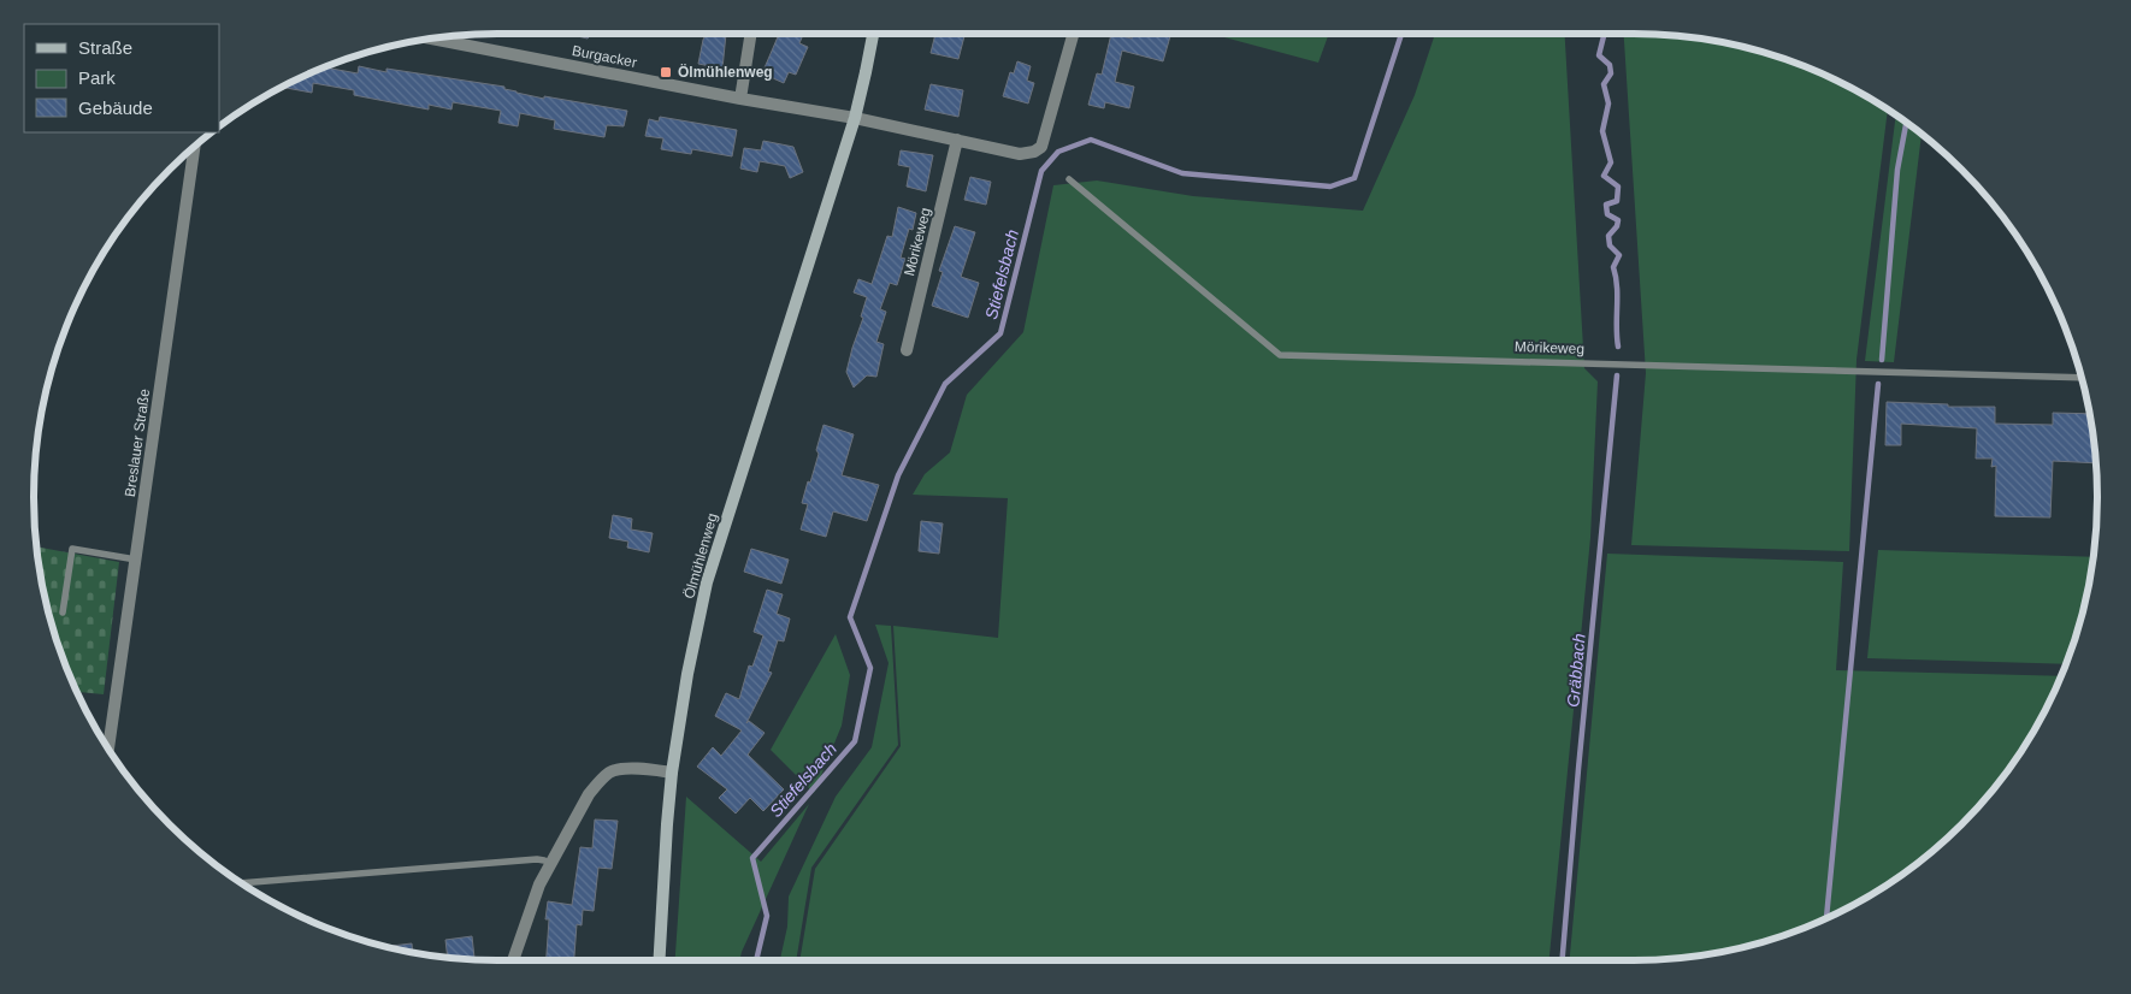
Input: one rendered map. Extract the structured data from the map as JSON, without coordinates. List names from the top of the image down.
{
  "streets": {
    "main road": ["Ölmühlenweg"],
    "street": ["Burgacker", "Mörikeweg", "Breslauer Straße"]
  },
  "crossings": [
    ["Burgacker", "Ölmühlenweg"]
  ],
  "water": ["Stiefelsbach", "Gräbbach"],
  "places": {
    "transit": ["Ölmühlenweg"]
  },
  "legend": ["Straße", "Park", "Gebäude"]
}
